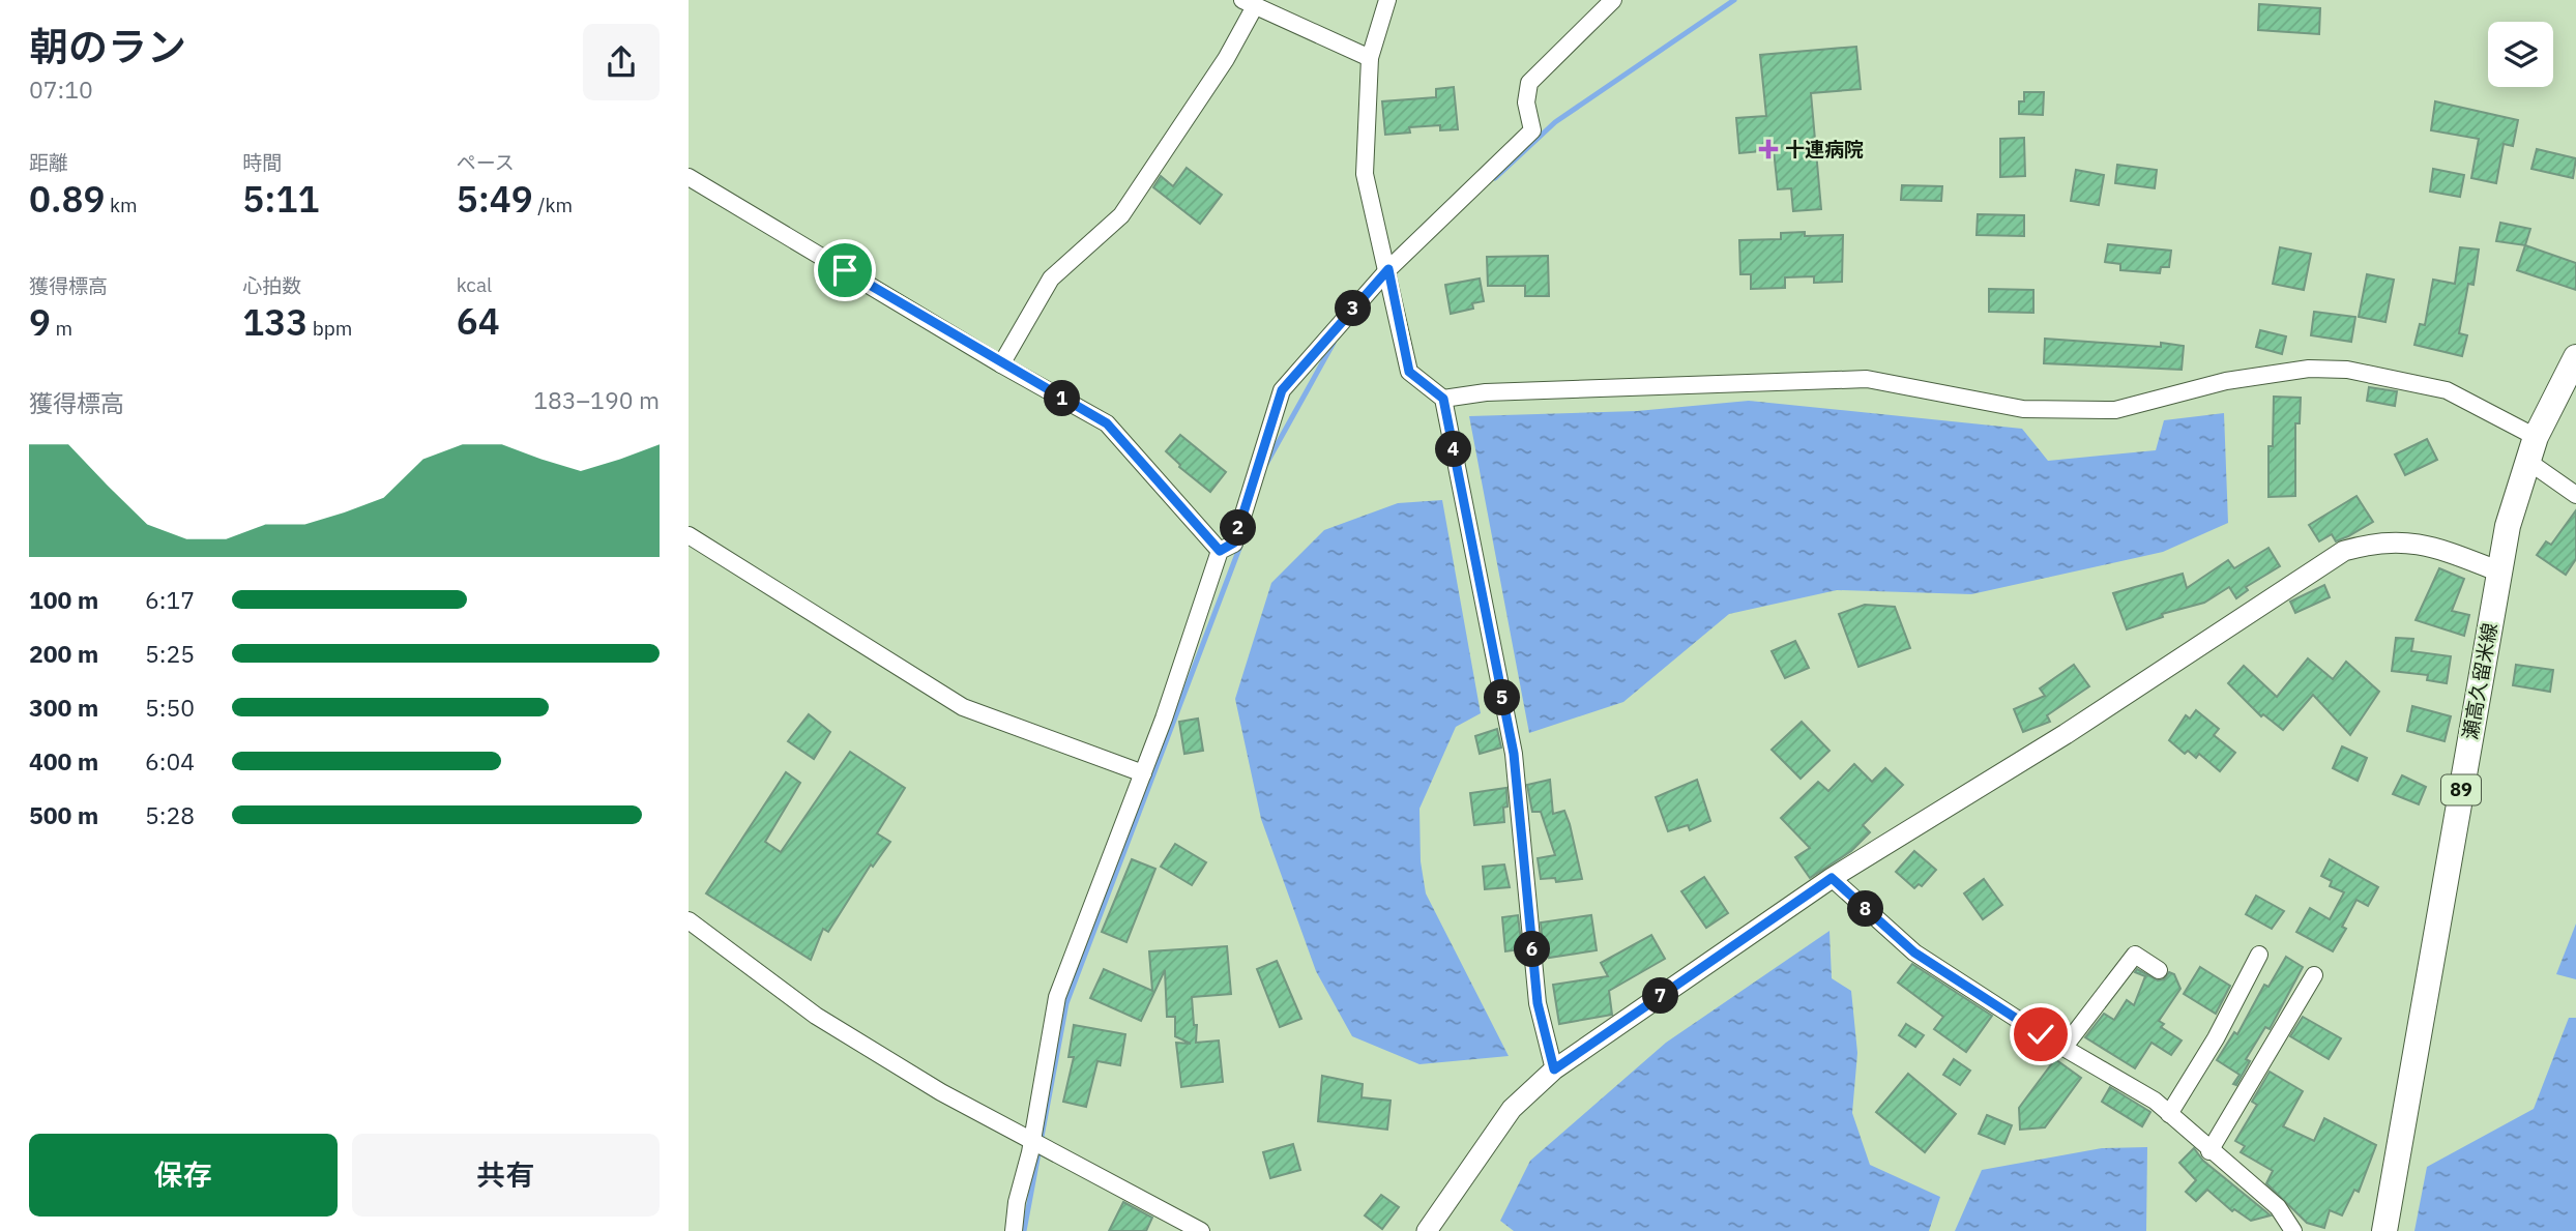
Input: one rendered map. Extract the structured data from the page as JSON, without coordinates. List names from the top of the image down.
{
  "streets": {
    "main road": ["瀬高久留米線", "89"]
  },
  "places": {
    "health": ["十連病院"]
  },
  "page": {
    "heading": ["朝のラン", "07:10"],
    "stats": [
      ["距離", "0.89 km"],
      ["時間", "5:11"],
      ["ペース", "5:49 /km"],
      ["獲得標高", "9 m"],
      ["心拍数", "133 bpm"],
      ["kcal", "64"]
    ],
    "pins": [
      "3",
      "1",
      "4",
      "2",
      "5",
      "8",
      "6",
      "7"
    ],
    "chart": ["獲得標高", "183–190 m"],
    "list": [
      {
        "name": "100 m",
        "note": "6:17"
      },
      {
        "name": "200 m",
        "note": "5:25"
      },
      {
        "name": "300 m",
        "note": "5:50"
      },
      {
        "name": "400 m",
        "note": "6:04"
      },
      {
        "name": "500 m",
        "note": "5:28"
      }
    ],
    "buttons": ["保存", "共有"]
  }
}
